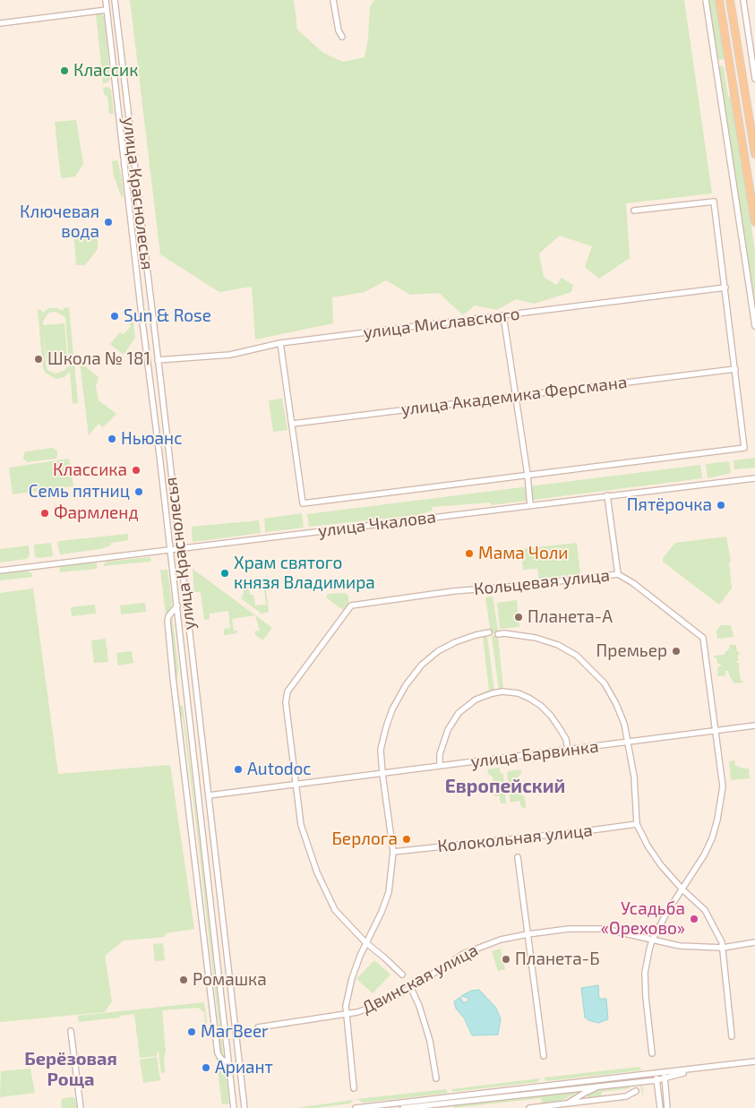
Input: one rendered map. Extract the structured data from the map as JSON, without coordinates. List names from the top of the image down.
{
  "streets": {
    "street": [
      "улица Краснолесья",
      "улица Миславского",
      "улица Академика Ферсмана",
      "улица Чкалова",
      "Кольцевая улица",
      "улица Барвинка",
      "Колокольная улица",
      "Двинская улица"
    ]
  },
  "crossings": [
    ["улица Краснолесья", "улица Миславского"],
    ["улица Краснолесья", "улица Чкалова"],
    ["улица Краснолесья", "улица Барвинка"],
    ["улица Академика Ферсмана", "улица Чкалова"],
    ["Кольцевая улица", "улица Барвинка"],
    ["Кольцевая улица", "Двинская улица"]
  ],
  "districts": ["Европейский", "Берёзовая Роща"],
  "places": [
    "Классик",
    "Ключевая вода",
    "Sun & Rose",
    "Школа № 181",
    "Ньюанс",
    "Классика",
    "Семь пятниц",
    "Пятёрочка",
    "Фармленд",
    "Мама Чоли",
    "Храм святого князя Владимира",
    "Планета-А",
    "Премьер",
    "Autodoc",
    "Берлога",
    "Усадьба «Орехово»",
    "Планета-Б",
    "Ромашка",
    "МагBeer",
    "Ариант"
  ]
}
